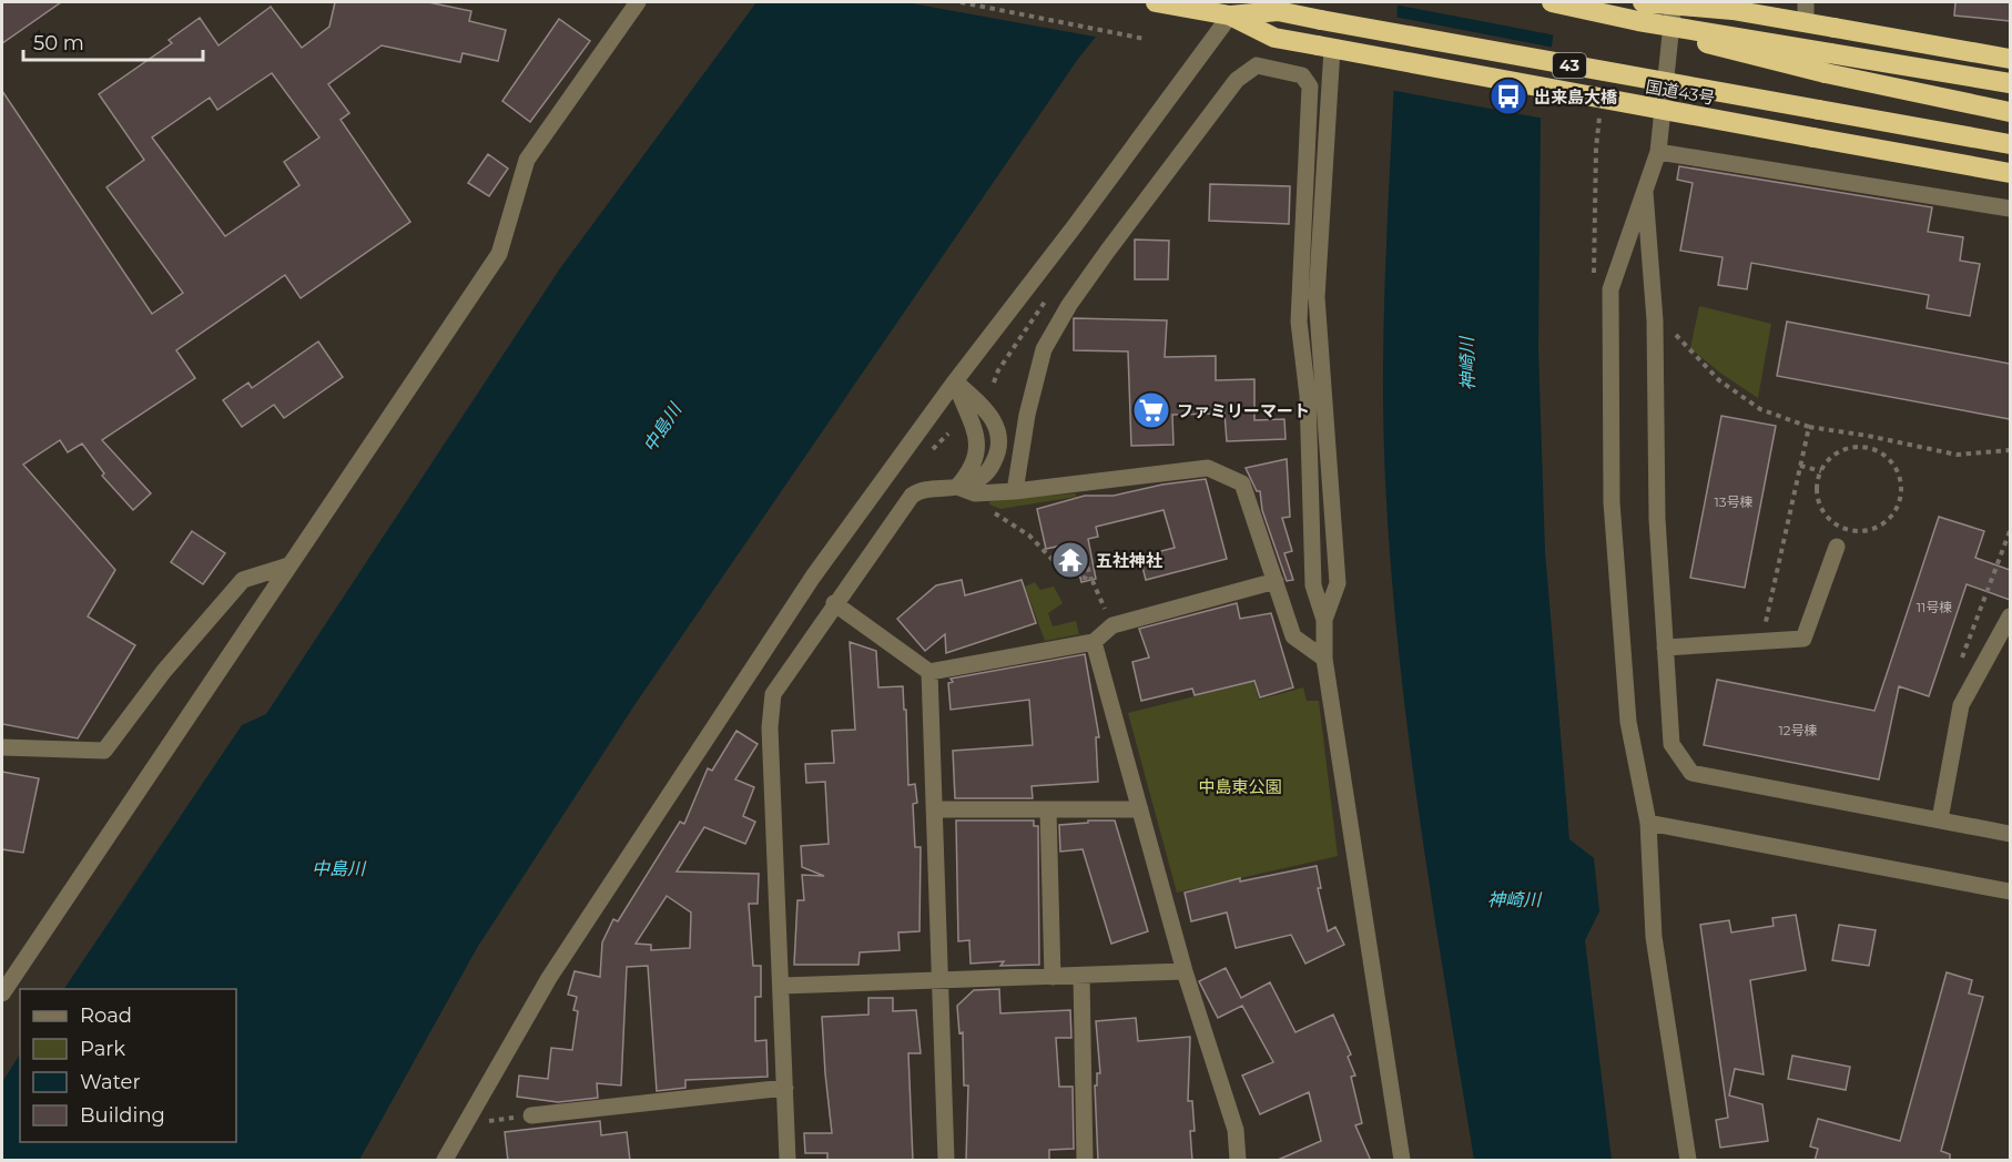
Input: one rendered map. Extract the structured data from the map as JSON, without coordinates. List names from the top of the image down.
{
  "streets": {
    "highway": ["43", "国道43号"]
  },
  "water": ["神崎川", "中島川"],
  "parks": ["中島東公園"],
  "places": {
    "bus stop": ["出来島大橋"],
    "supermarket": ["ファミリーマート"],
    "temple": ["五社神社"]
  },
  "house_numbers": ["13号棟", "11号棟", "12号棟"],
  "legend": [
    "Road",
    "Park",
    "Water",
    "Building"
  ],
  "scale_bar": "50 m"
}
